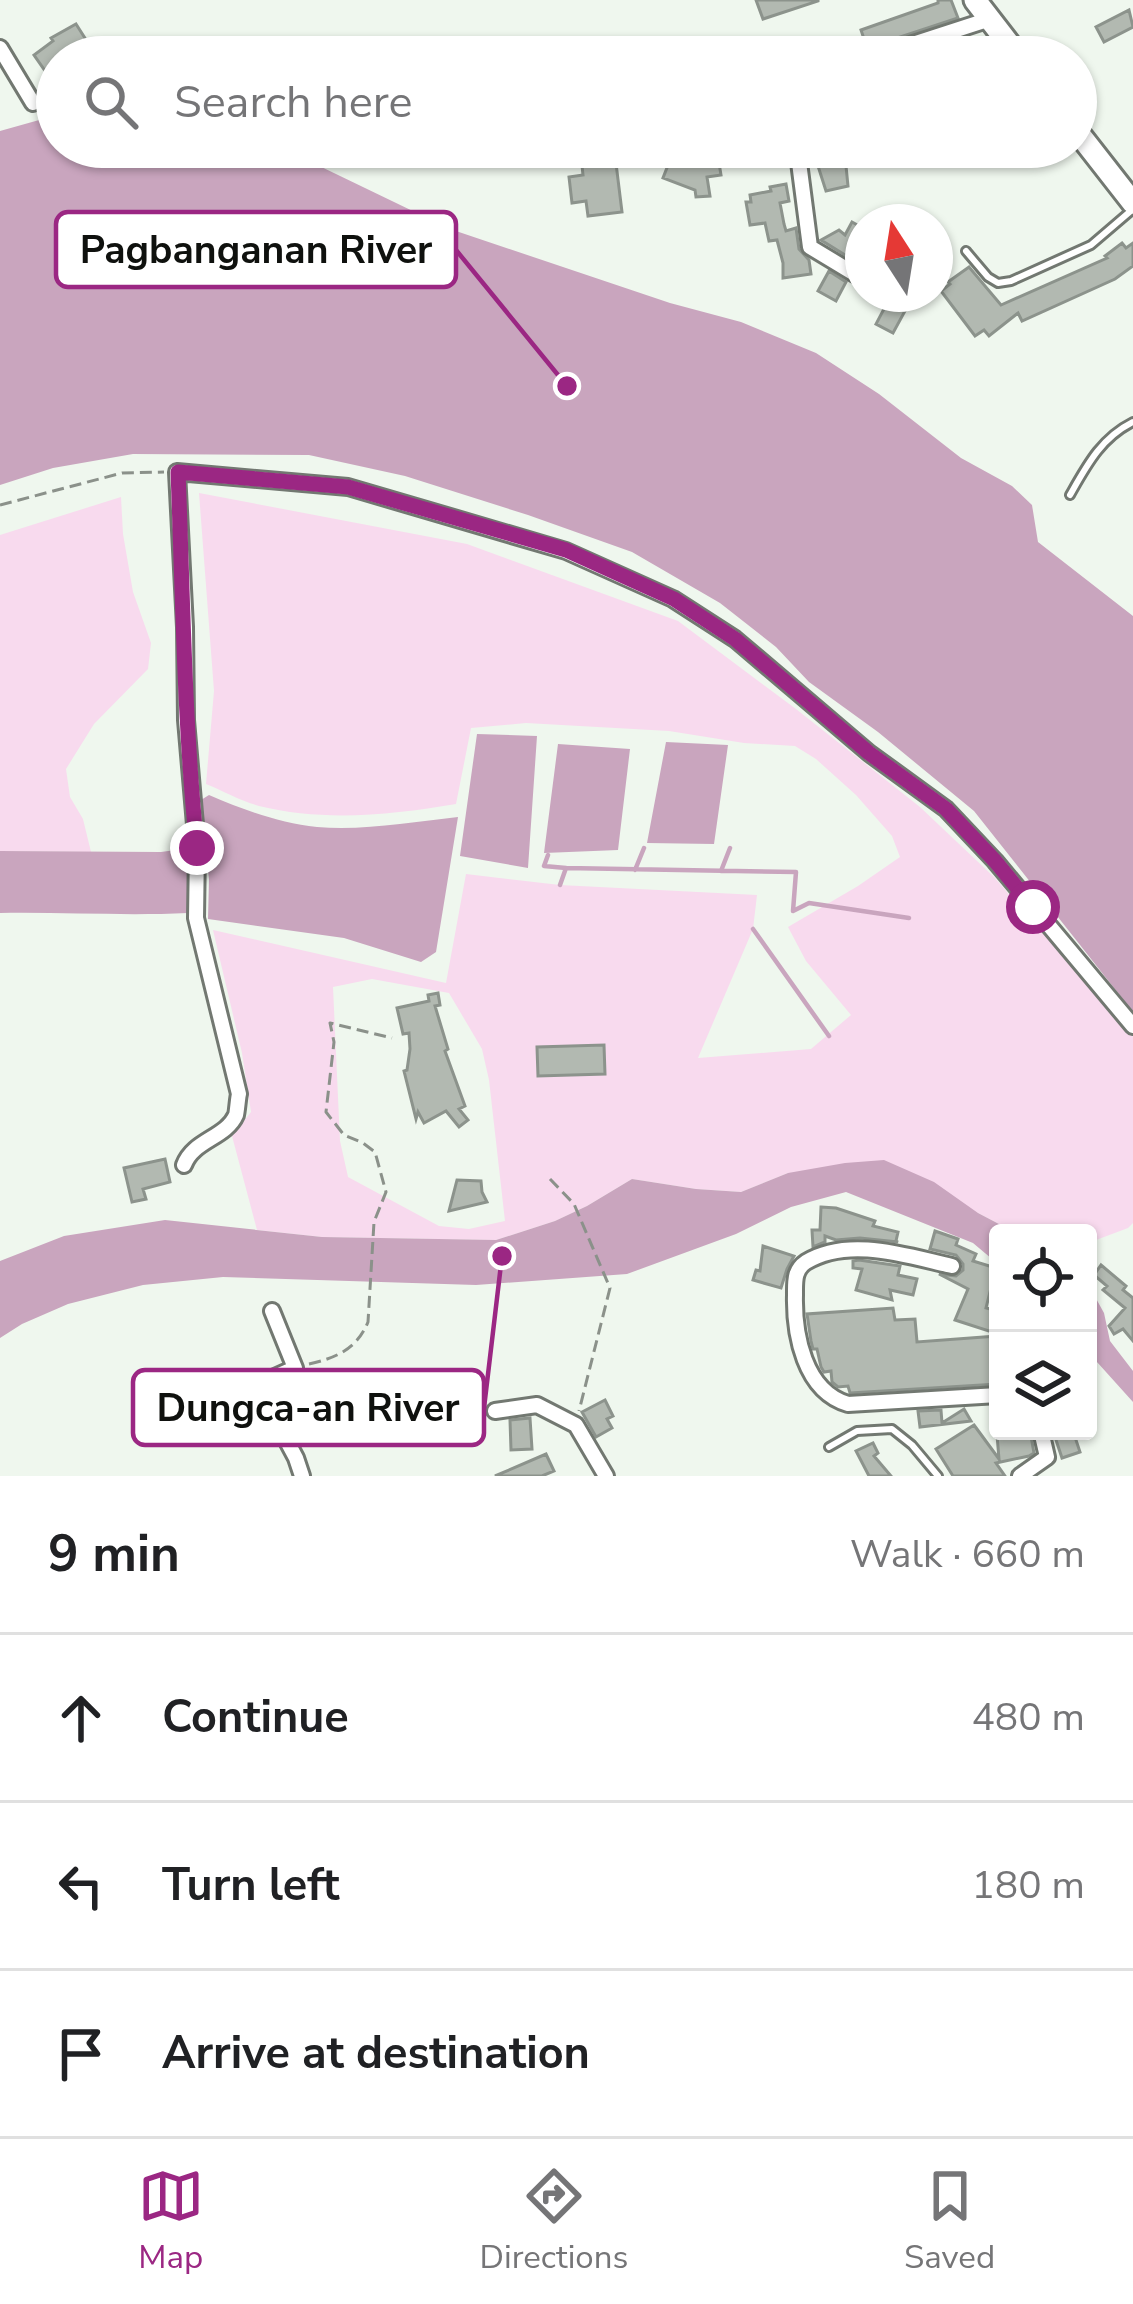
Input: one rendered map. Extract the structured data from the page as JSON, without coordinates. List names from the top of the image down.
{
  "places": ["Pagbanganan River", "Dungca-an River"],
  "north": "top",
  "page": {
    "search": "Search here",
    "heading": ["9 min", "Walk · 660 m"],
    "list": [
      ["Continue", "480 m"],
      ["Turn left", "180 m"],
      "Arrive at destination"
    ],
    "nav": ["Map", "Directions", "Saved"]
  }
}
